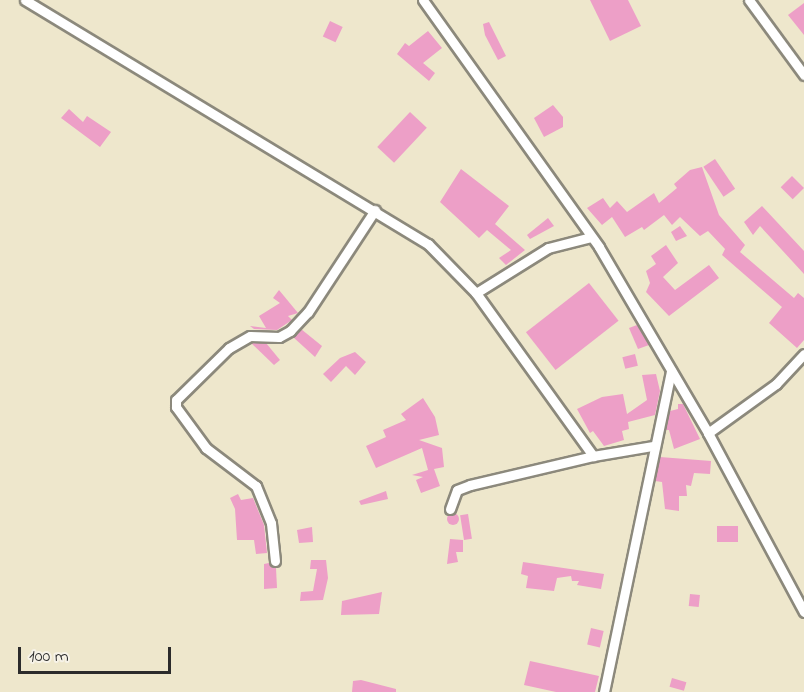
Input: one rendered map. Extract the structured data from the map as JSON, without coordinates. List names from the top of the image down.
{
  "scale_bar": "100 m"
}
